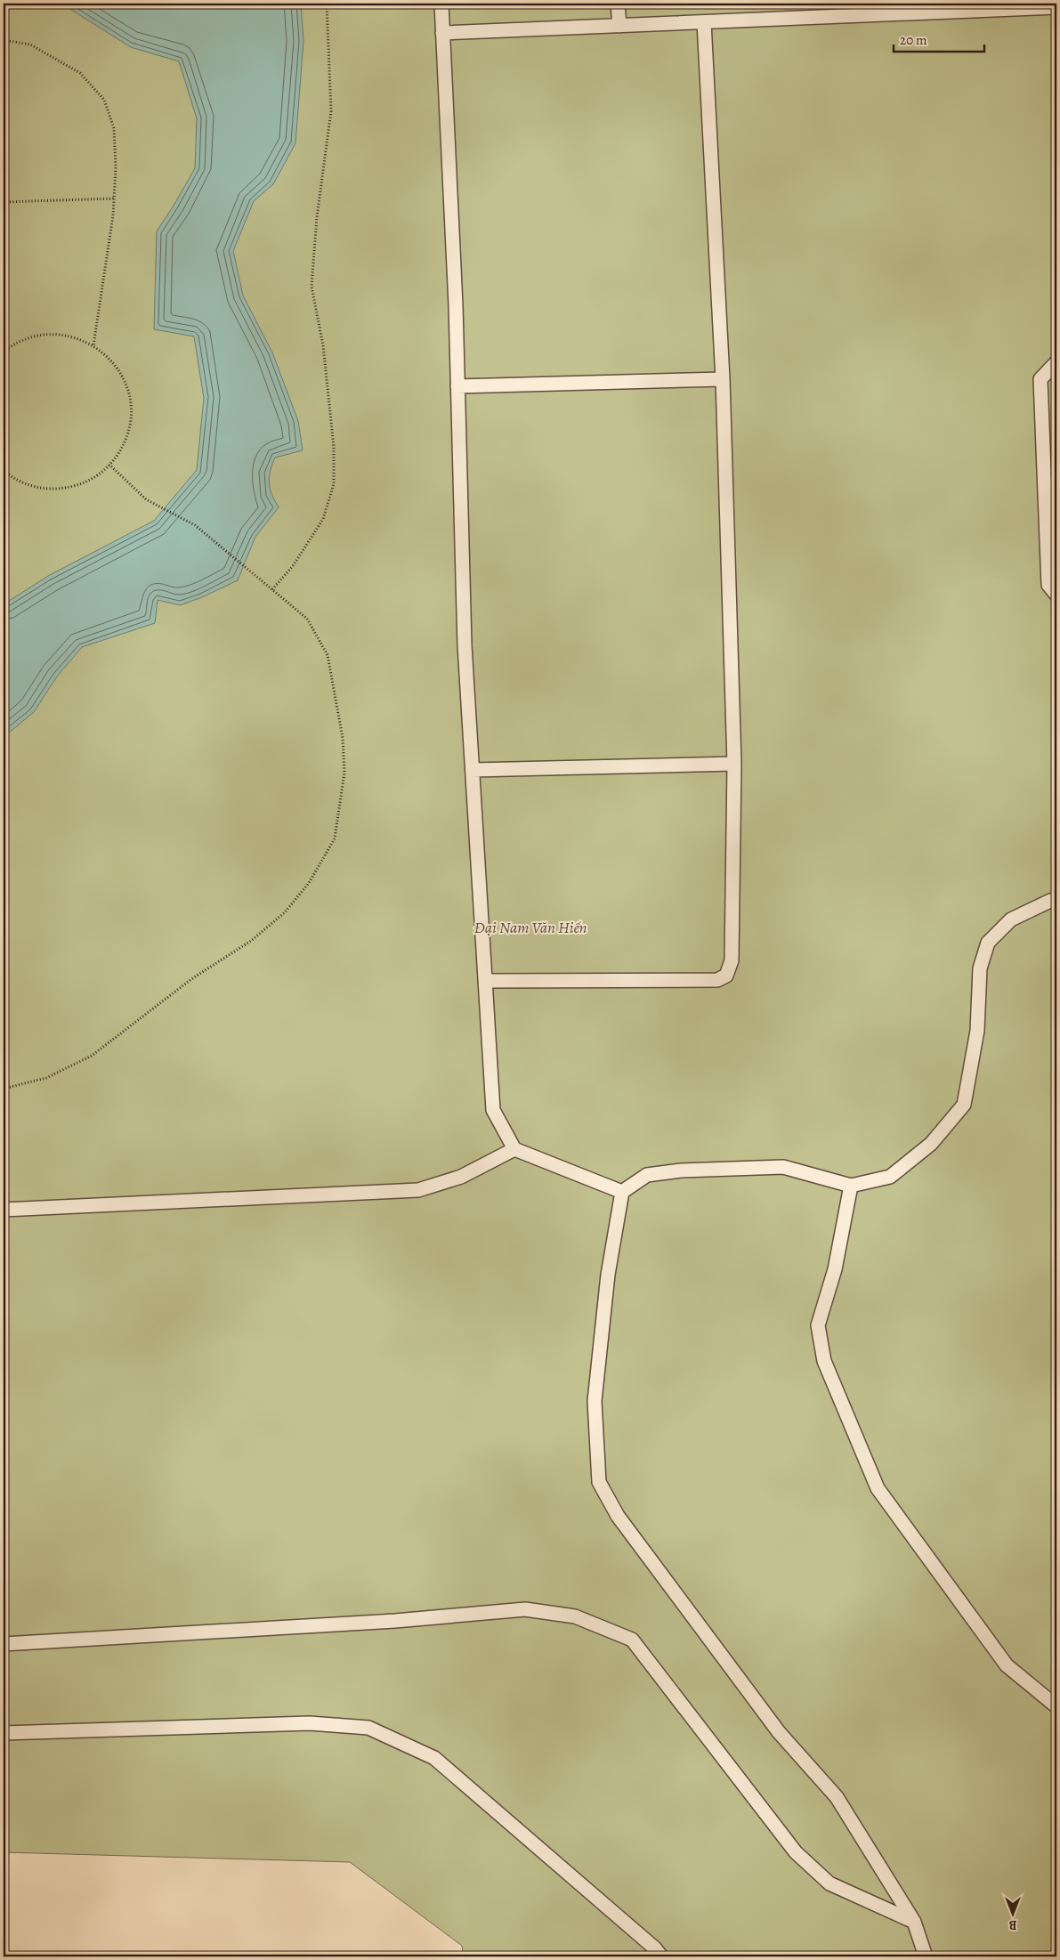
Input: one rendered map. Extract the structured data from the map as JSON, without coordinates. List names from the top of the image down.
{
  "parks": ["Đại Nam Văn Hiến"],
  "scale_bar": "20 m",
  "north": "bottom"
}
